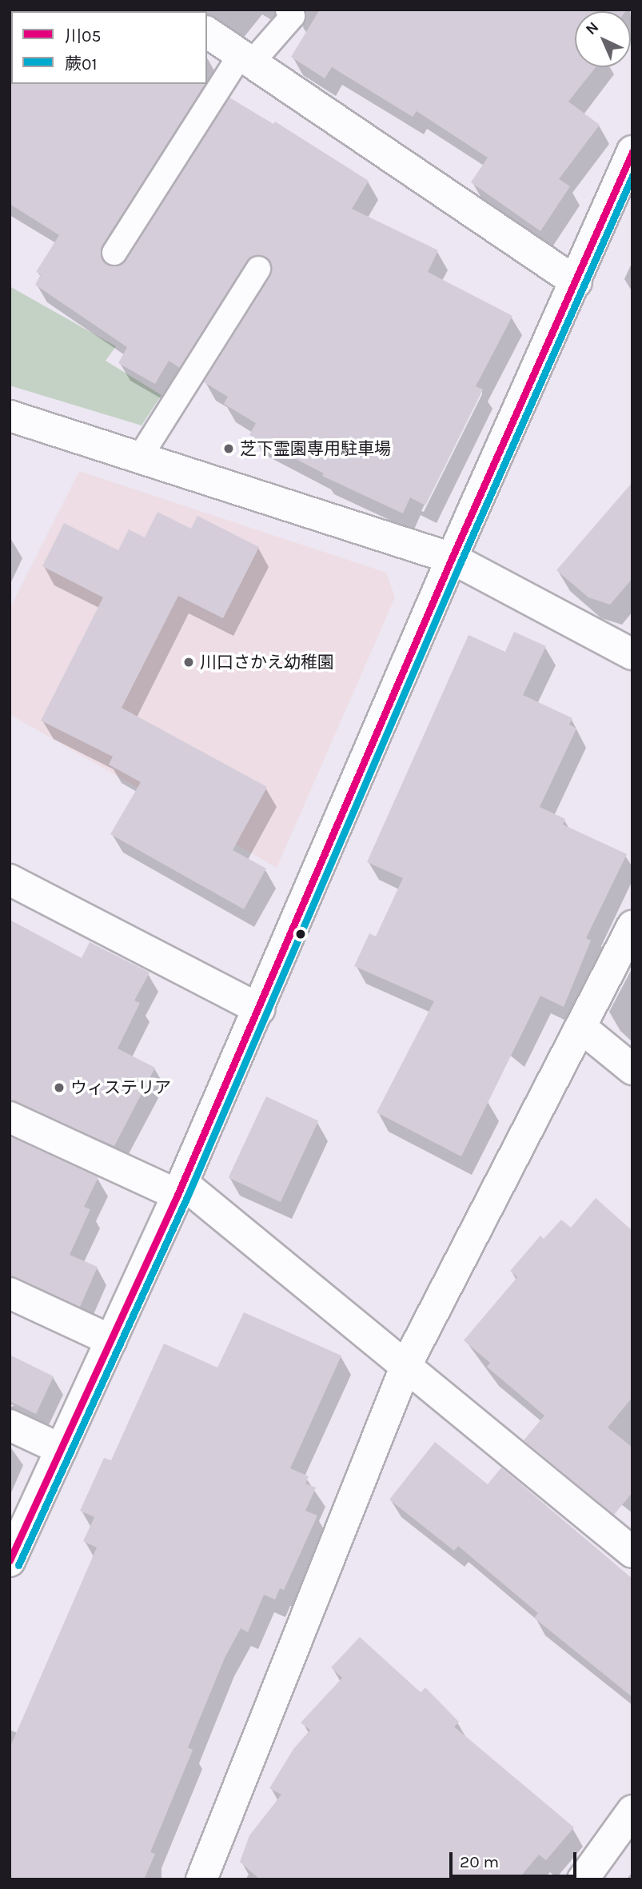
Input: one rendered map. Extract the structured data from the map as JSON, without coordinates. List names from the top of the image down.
{
  "places": ["芝下霊園専用駐車場", "川口さかえ幼稚園", "ウィステリア"],
  "lines": ["transit line 川05", "transit line 蕨01"],
  "legend": ["川05", "蕨01"],
  "scale_bar": "20 m",
  "north": "top left"
}
